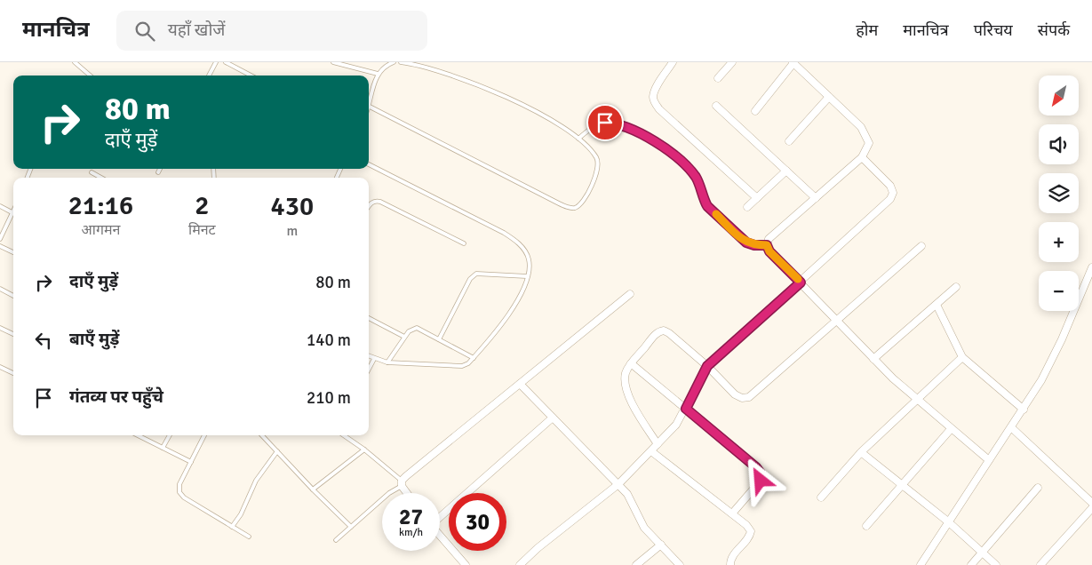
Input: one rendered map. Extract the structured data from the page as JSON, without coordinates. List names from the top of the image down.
{
  "north": "bottom left",
  "page": {
    "header": "मानचित्र",
    "search": "यहाँ खोजें",
    "nav": [
      "होम",
      "मानचित्र",
      "परिचय",
      "संपर्क"
    ],
    "map_buttons": ["+", "−"],
    "turn": ["80 m", "दाएँ मुड़ें"],
    "eta": [
      "21:16",
      "आगमन",
      "2",
      "मिनट",
      "430",
      "m"
    ],
    "list": [
      {
        "name": "दाएँ मुड़ें",
        "value": "80 m"
      },
      {
        "name": "बाएँ मुड़ें",
        "value": "140 m"
      },
      {
        "name": "गंतव्य पर पहुँचे",
        "value": "210 m"
      }
    ],
    "speed": "27 km/h",
    "limit": "30"
  }
}
